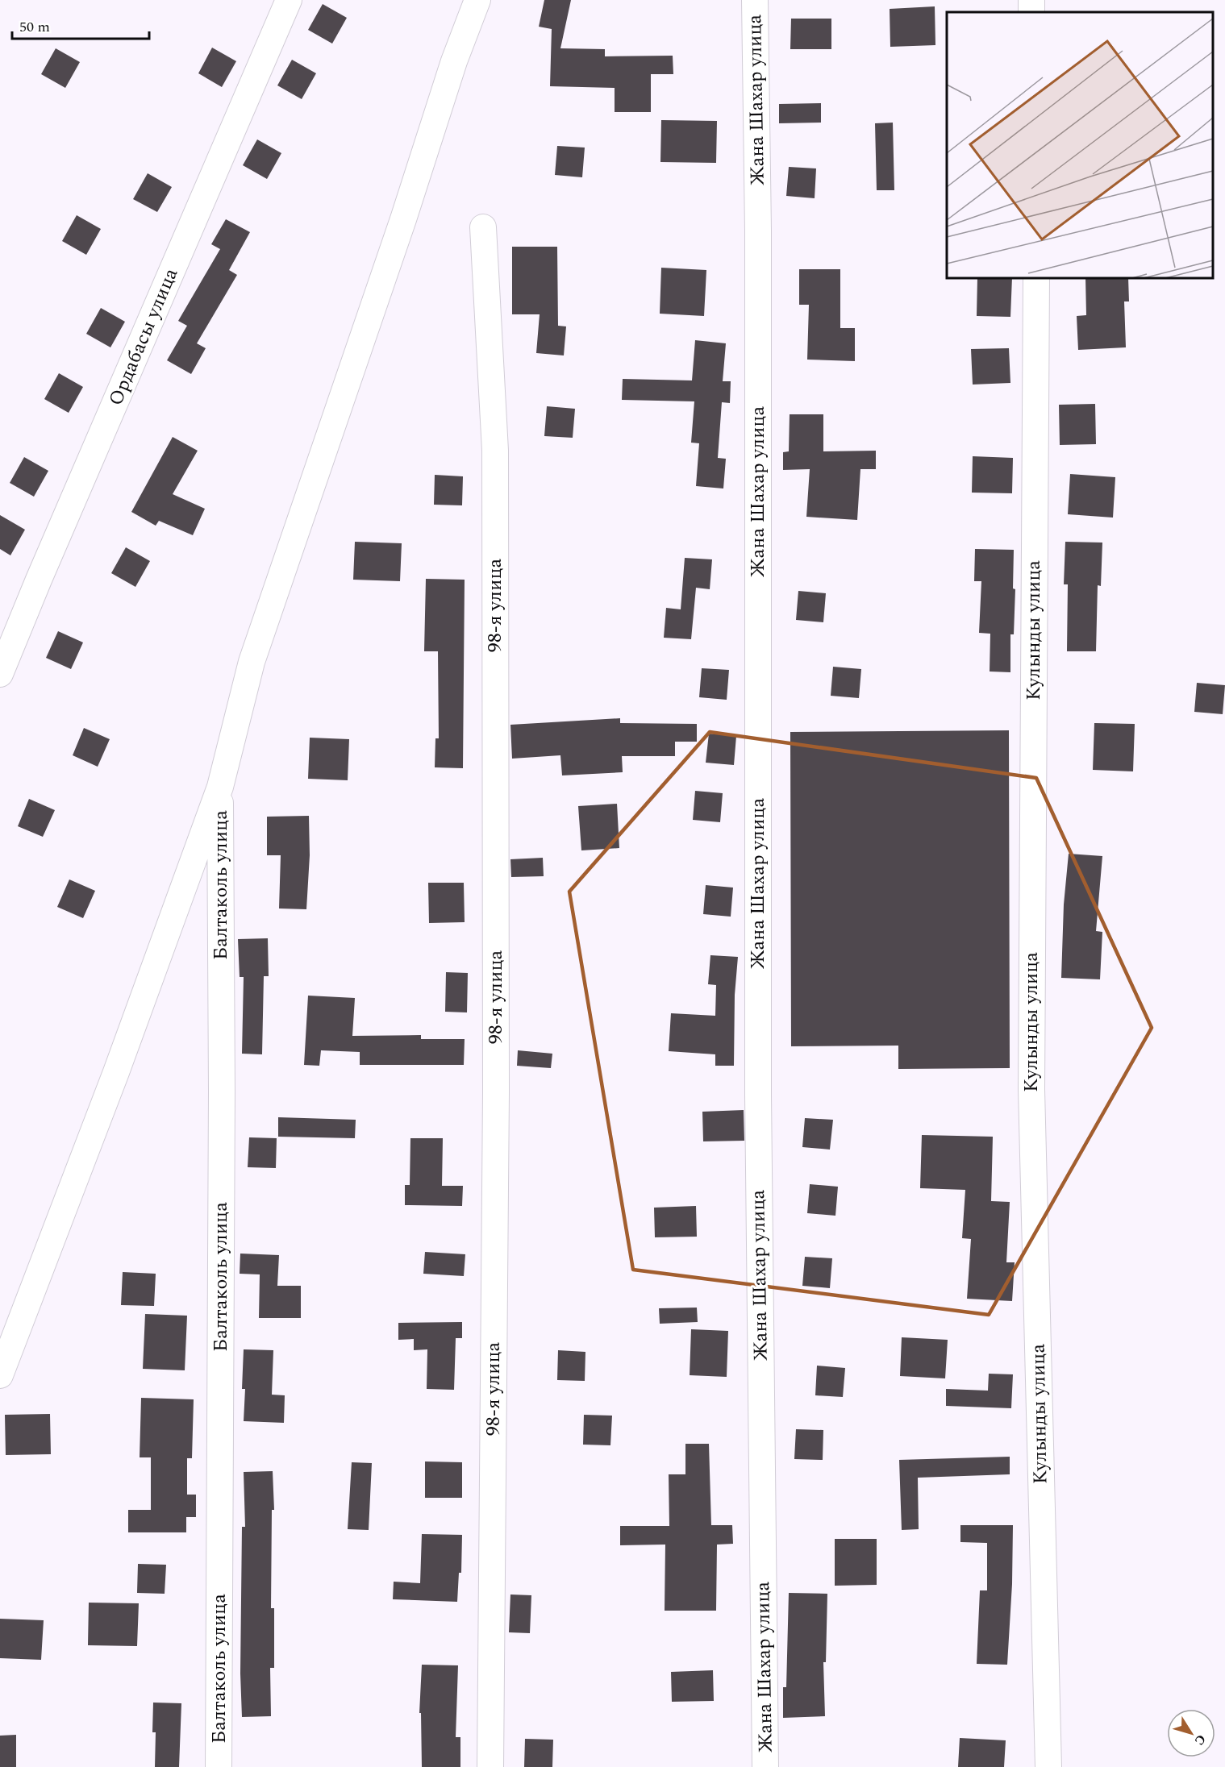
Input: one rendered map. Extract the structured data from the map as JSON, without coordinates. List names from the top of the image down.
{
  "streets": {
    "street": [
      "Жана Шахар улица",
      "Ордабасы улица",
      "98-я улица",
      "Кулынды улица",
      "Балтаколь улица"
    ]
  },
  "scale_bar": "50 m",
  "north": "bottom right"
}
